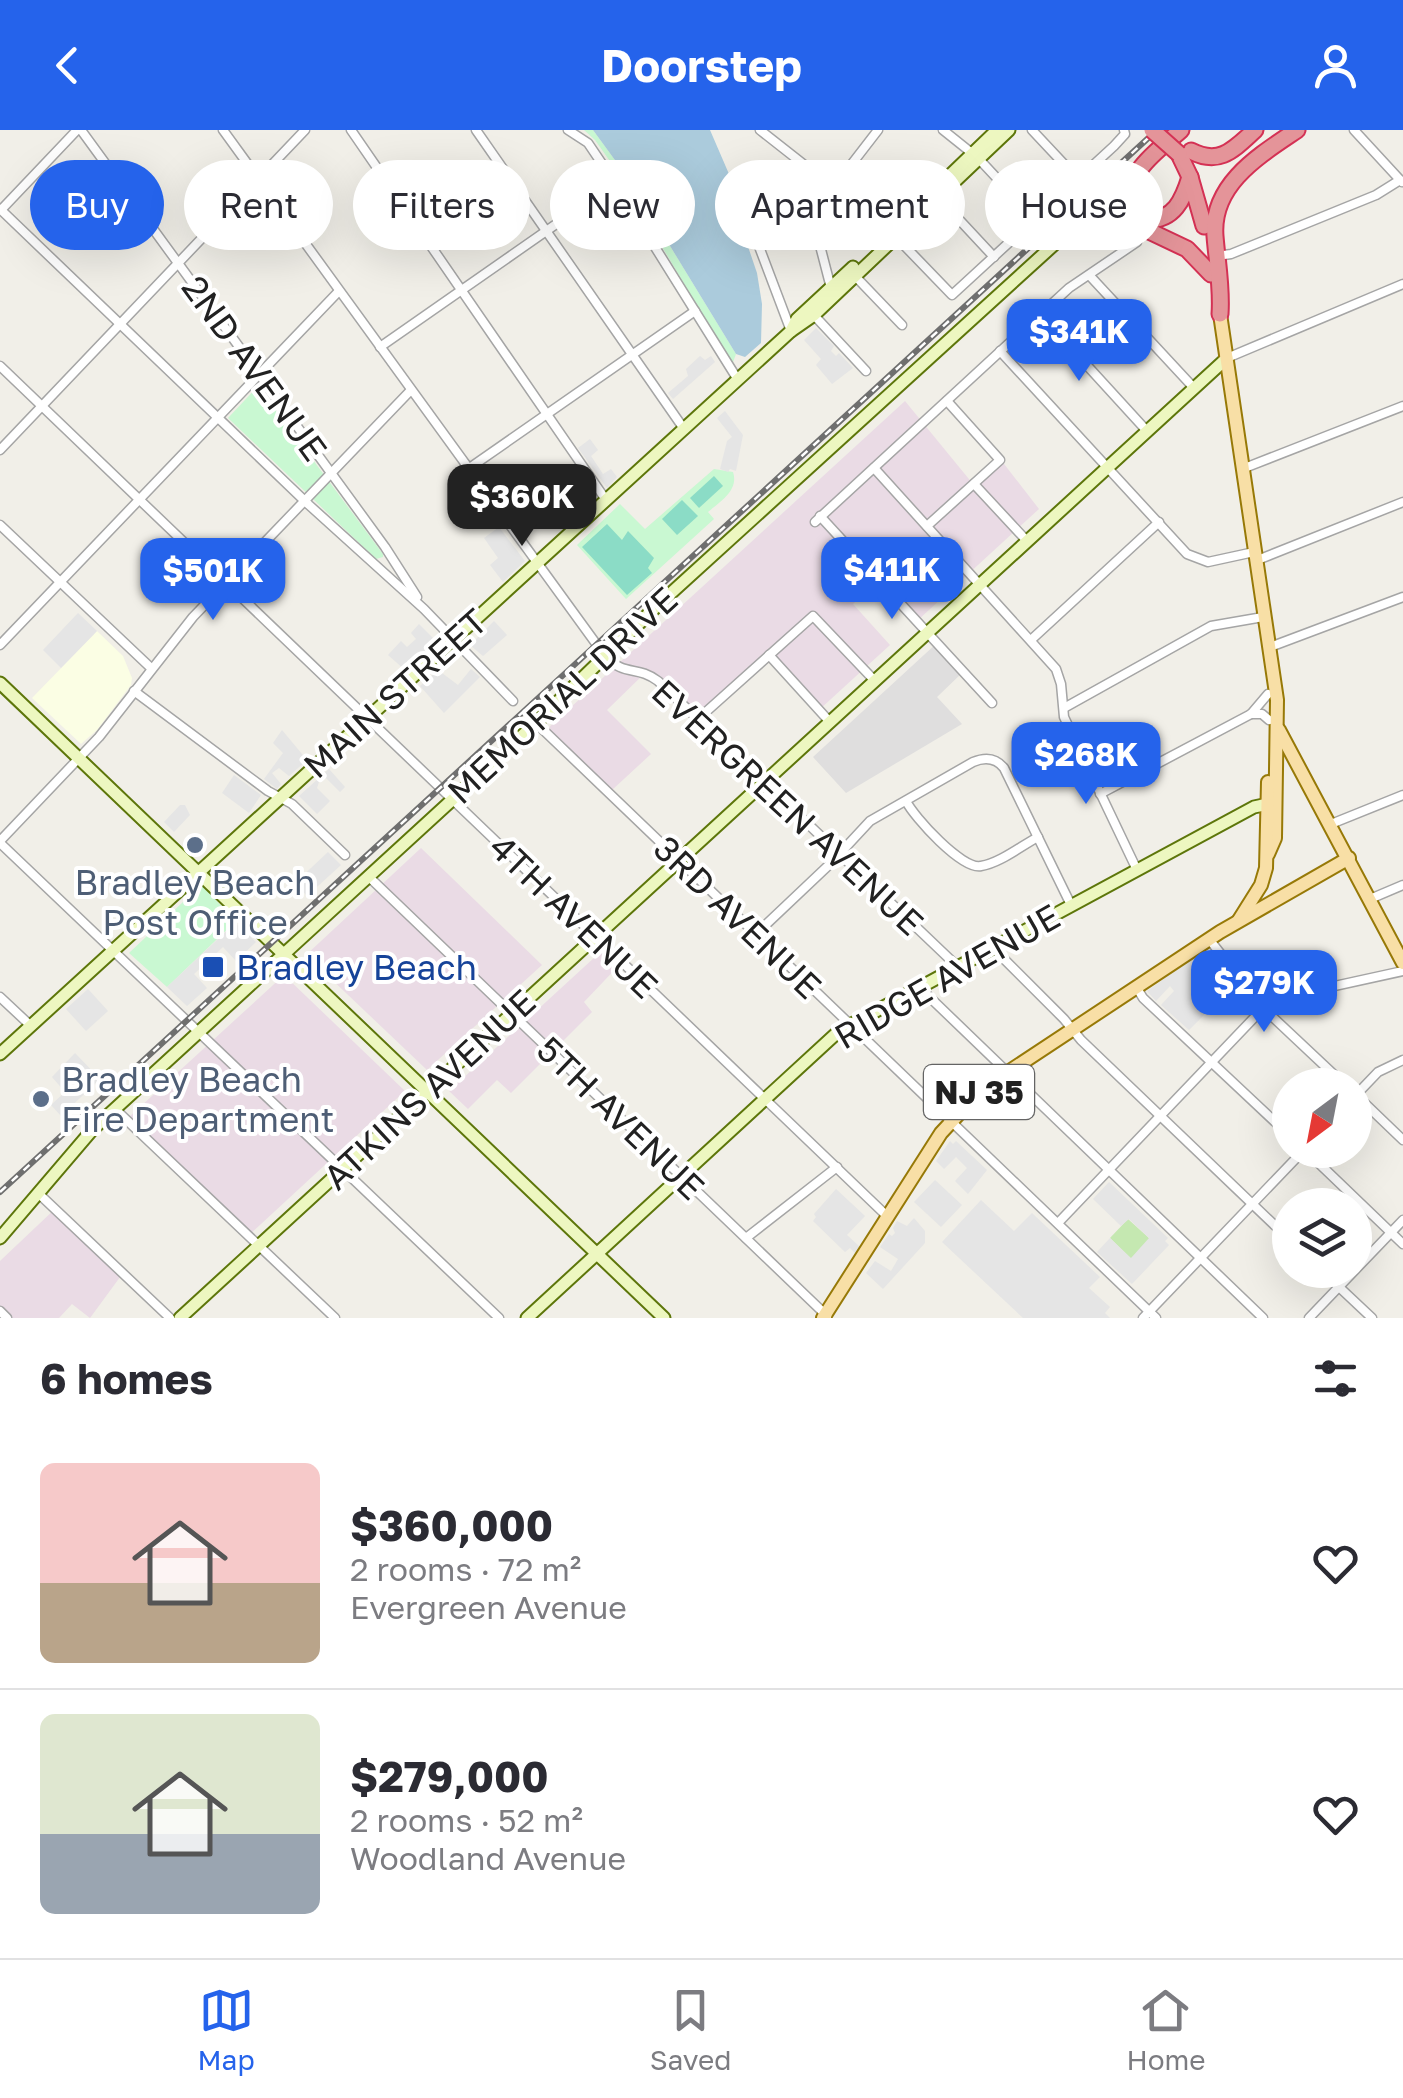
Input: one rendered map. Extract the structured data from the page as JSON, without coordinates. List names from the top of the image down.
{
  "streets": {
    "main road": ["NJ 35"],
    "street": [
      "2ND AVENUE",
      "MAIN STREET",
      "MEMORIAL DRIVE",
      "EVERGREEN AVENUE",
      "4TH AVENUE",
      "3RD AVENUE",
      "RIDGE AVENUE",
      "ATKINS AVENUE",
      "5TH AVENUE"
    ]
  },
  "crossings": [
    ["MAIN STREET", "4TH AVENUE"],
    ["MEMORIAL DRIVE", "EVERGREEN AVENUE"],
    ["MEMORIAL DRIVE", "4TH AVENUE"],
    ["MEMORIAL DRIVE", "3RD AVENUE"],
    ["MEMORIAL DRIVE", "5TH AVENUE"],
    ["EVERGREEN AVENUE", "RIDGE AVENUE"],
    ["EVERGREEN AVENUE", "ATKINS AVENUE"],
    ["EVERGREEN AVENUE", "NJ 35"],
    ["4TH AVENUE", "RIDGE AVENUE"],
    ["4TH AVENUE", "ATKINS AVENUE"],
    ["4TH AVENUE", "NJ 35"],
    ["3RD AVENUE", "RIDGE AVENUE"],
    ["3RD AVENUE", "ATKINS AVENUE"],
    ["3RD AVENUE", "NJ 35"],
    ["RIDGE AVENUE", "NJ 35"],
    ["RIDGE AVENUE", "5TH AVENUE"],
    ["ATKINS AVENUE", "5TH AVENUE"],
    ["NJ 35", "5TH AVENUE"]
  ],
  "places": {
    "other": ["Bradley Beach Post Office", "Bradley Beach Fire Department"],
    "transit": ["Bradley Beach"]
  },
  "north": "bottom left",
  "page": {
    "header": "Doorstep",
    "chip": [
      "Buy",
      "Rent",
      "Filters",
      "New",
      "Apartment",
      "House"
    ],
    "price": [
      "$341K",
      "$360K",
      "$411K",
      "$501K",
      "$268K",
      "$279K"
    ],
    "heading": "6 homes",
    "list": [
      {
        "name": "$360,000",
        "note": "2 rooms · 72 m² · Evergreen Avenue"
      },
      {
        "name": "$279,000",
        "note": "2 rooms · 52 m² · Woodland Avenue"
      }
    ],
    "tabs": ["Map", "Saved", "Home"]
  }
}
